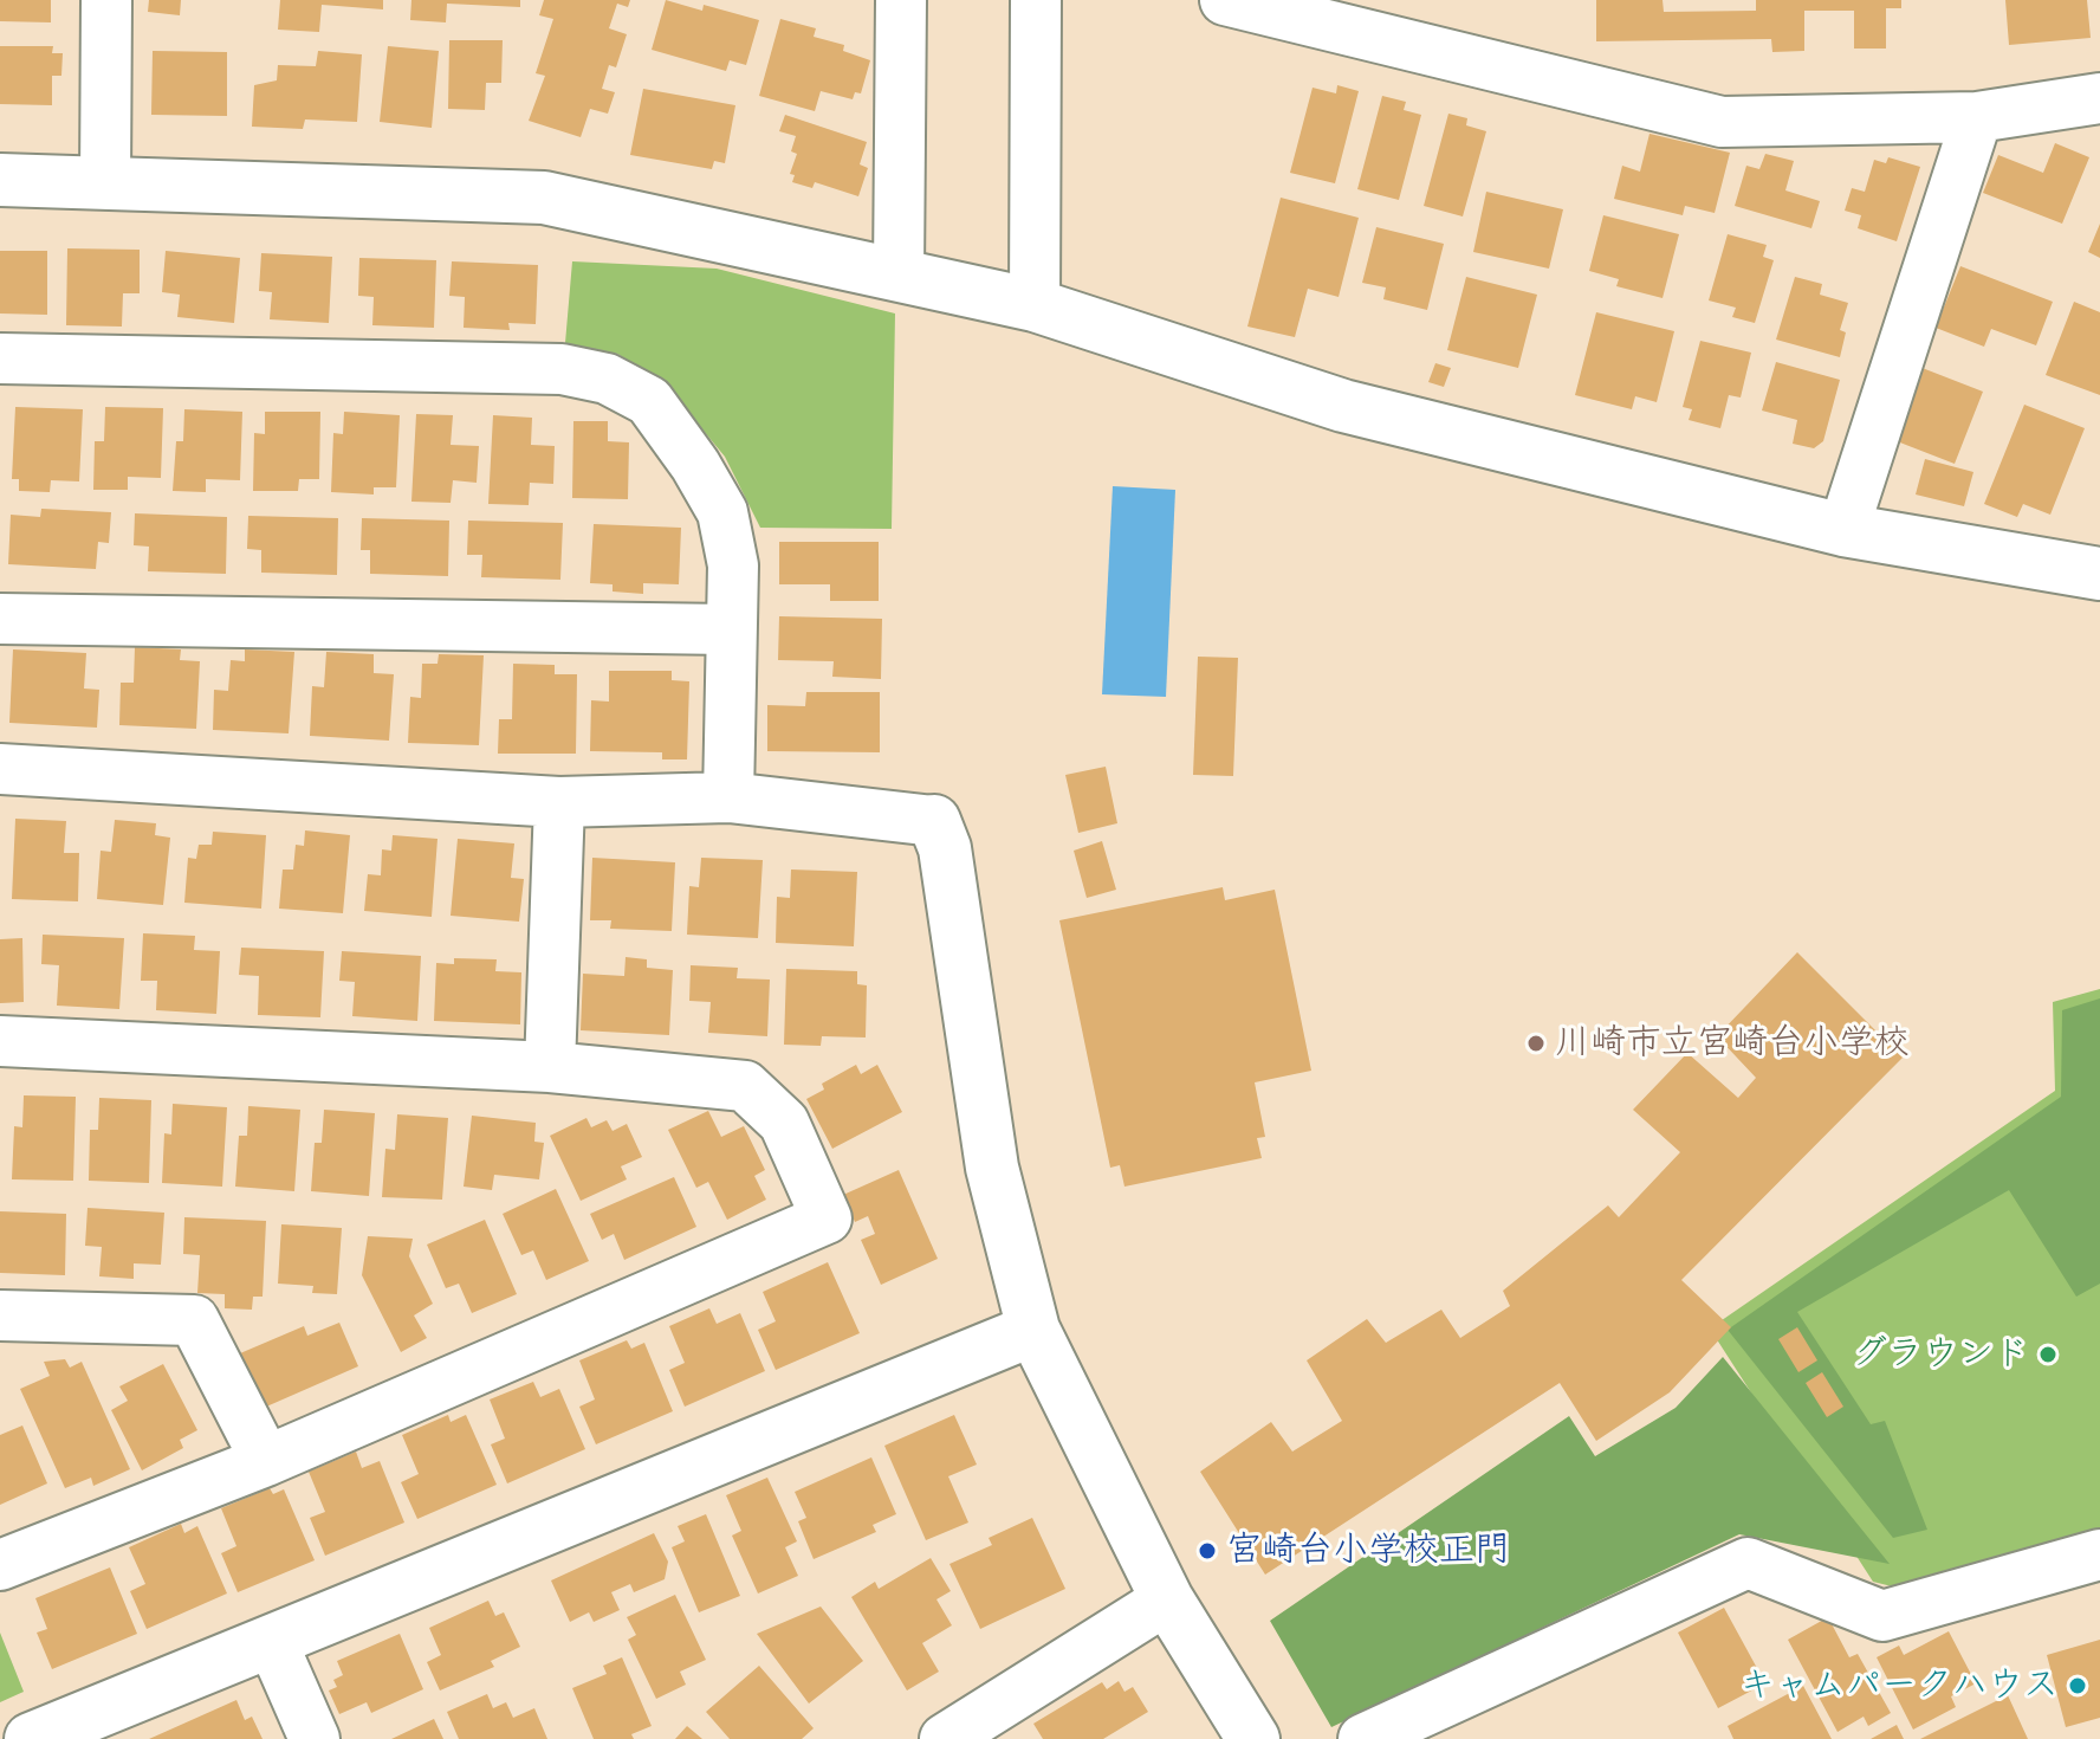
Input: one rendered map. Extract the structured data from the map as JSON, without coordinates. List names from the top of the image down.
{
  "places": [
    "川崎市立宮崎台小学校",
    "グラウンド",
    "宮崎台小学校正門",
    "キャムパークハウス"
  ]
}
